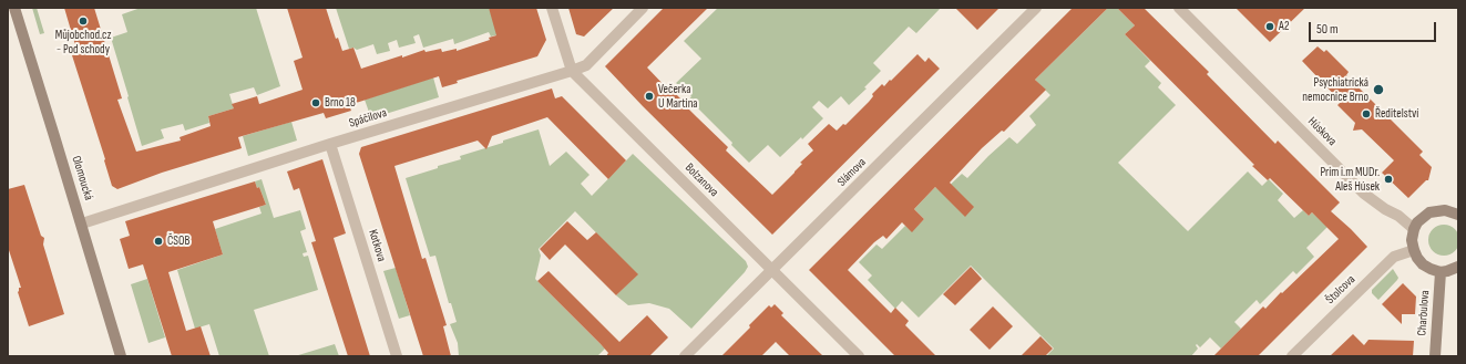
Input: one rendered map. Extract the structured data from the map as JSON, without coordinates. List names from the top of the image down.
{
  "streets": {
    "main road": ["Olomoucká", "Charbulova"],
    "street": [
      "Spáčilova",
      "Húskova",
      "Slámova",
      "Bolzanova",
      "Kotkova",
      "Štolcova"
    ]
  },
  "crossings": [
    ["Spáčilova", "Olomoucká"],
    ["Spáčilova", "Bolzanova"],
    ["Spáčilova", "Kotkova"],
    ["Slámova", "Bolzanova"]
  ],
  "places": [
    "Můjobchod.cz - Pod schody",
    "A2",
    "Psychiatrická nemocnice Brno",
    "Večerka U Martina",
    "Brno 18",
    "Ředitelství",
    "Prim i.m MUDr. Aleš Húsek",
    "ČSOB"
  ],
  "scale_bar": "50 m"
}
